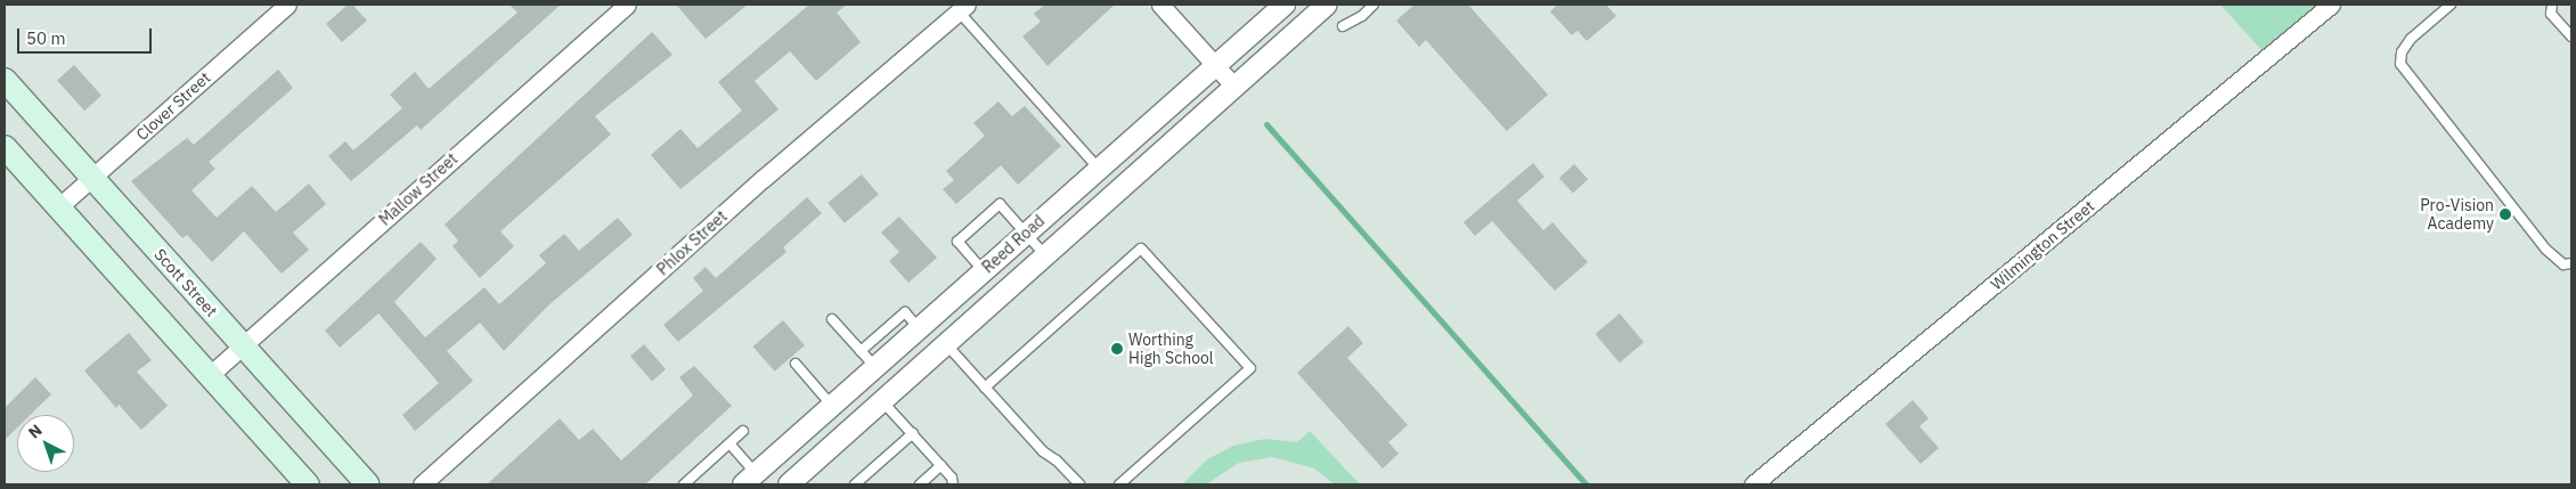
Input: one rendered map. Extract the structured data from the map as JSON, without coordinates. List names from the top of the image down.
{
  "streets": {
    "main road": ["Scott Street"],
    "street": [
      "Clover Street",
      "Mallow Street",
      "Phlox Street",
      "Reed Road",
      "Wilmington Street"
    ]
  },
  "crossings": [
    ["Clover Street", "Scott Street"],
    ["Mallow Street", "Scott Street"]
  ],
  "places": ["Pro-Vision Academy", "Worthing High School"],
  "scale_bar": "50 m",
  "north": "top left"
}
